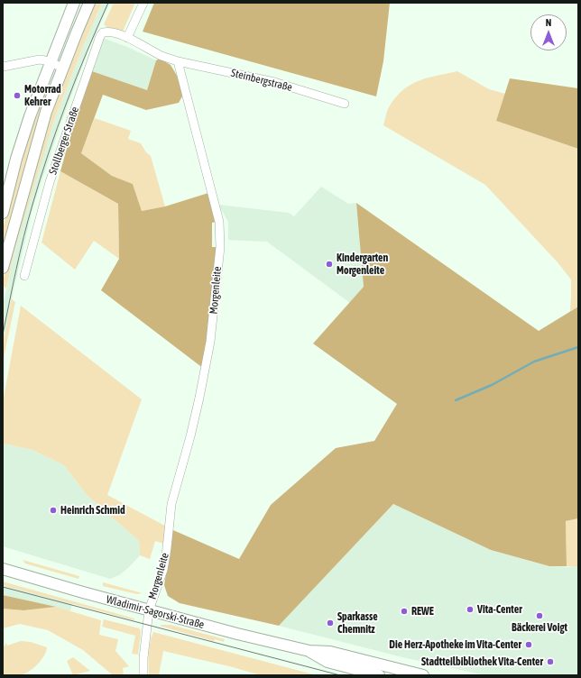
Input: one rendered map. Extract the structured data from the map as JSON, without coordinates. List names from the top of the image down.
{
  "streets": {
    "main road": ["Wladimir-Sagorski-Straße"],
    "street": ["Steinbergstraße", "Stollberger Straße", "Morgenleite"]
  },
  "crossings": [
    ["Steinbergstraße", "Morgenleite"],
    ["Morgenleite", "Wladimir-Sagorski-Straße"]
  ],
  "places": [
    "Motorrad Kehrer",
    "Kindergarten Morgenleite",
    "Heinrich Schmid",
    "Vita-Center",
    "REWE",
    "Bäckerei Voigt",
    "Sparkasse Chemnitz",
    "Die Herz-Apotheke im Vita-Center",
    "Stadtteilbibliothek Vita-Center"
  ],
  "north": "top"
}
